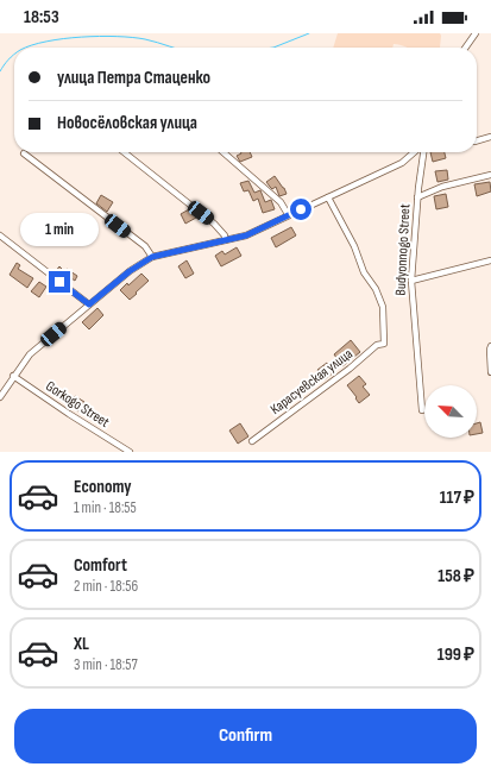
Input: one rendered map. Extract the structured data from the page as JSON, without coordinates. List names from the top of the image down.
{
  "streets": {
    "street": ["Budyonnogo Street", "Карасуевская улица", "Gorkogo Street"]
  },
  "north": "top left",
  "page": {
    "status": "18:53",
    "banner": ["улица Петра Стаценко", "Новосёловская улица"],
    "bubble": "1 min",
    "list": [
      {
        "name": "Economy",
        "note": "1 min · 18:55",
        "value": "117 ₽"
      },
      {
        "name": "Comfort",
        "note": "2 min · 18:56",
        "value": "158 ₽"
      },
      {
        "name": "XL",
        "note": "3 min · 18:57",
        "value": "199 ₽"
      }
    ],
    "buttons": "Confirm"
  }
}
